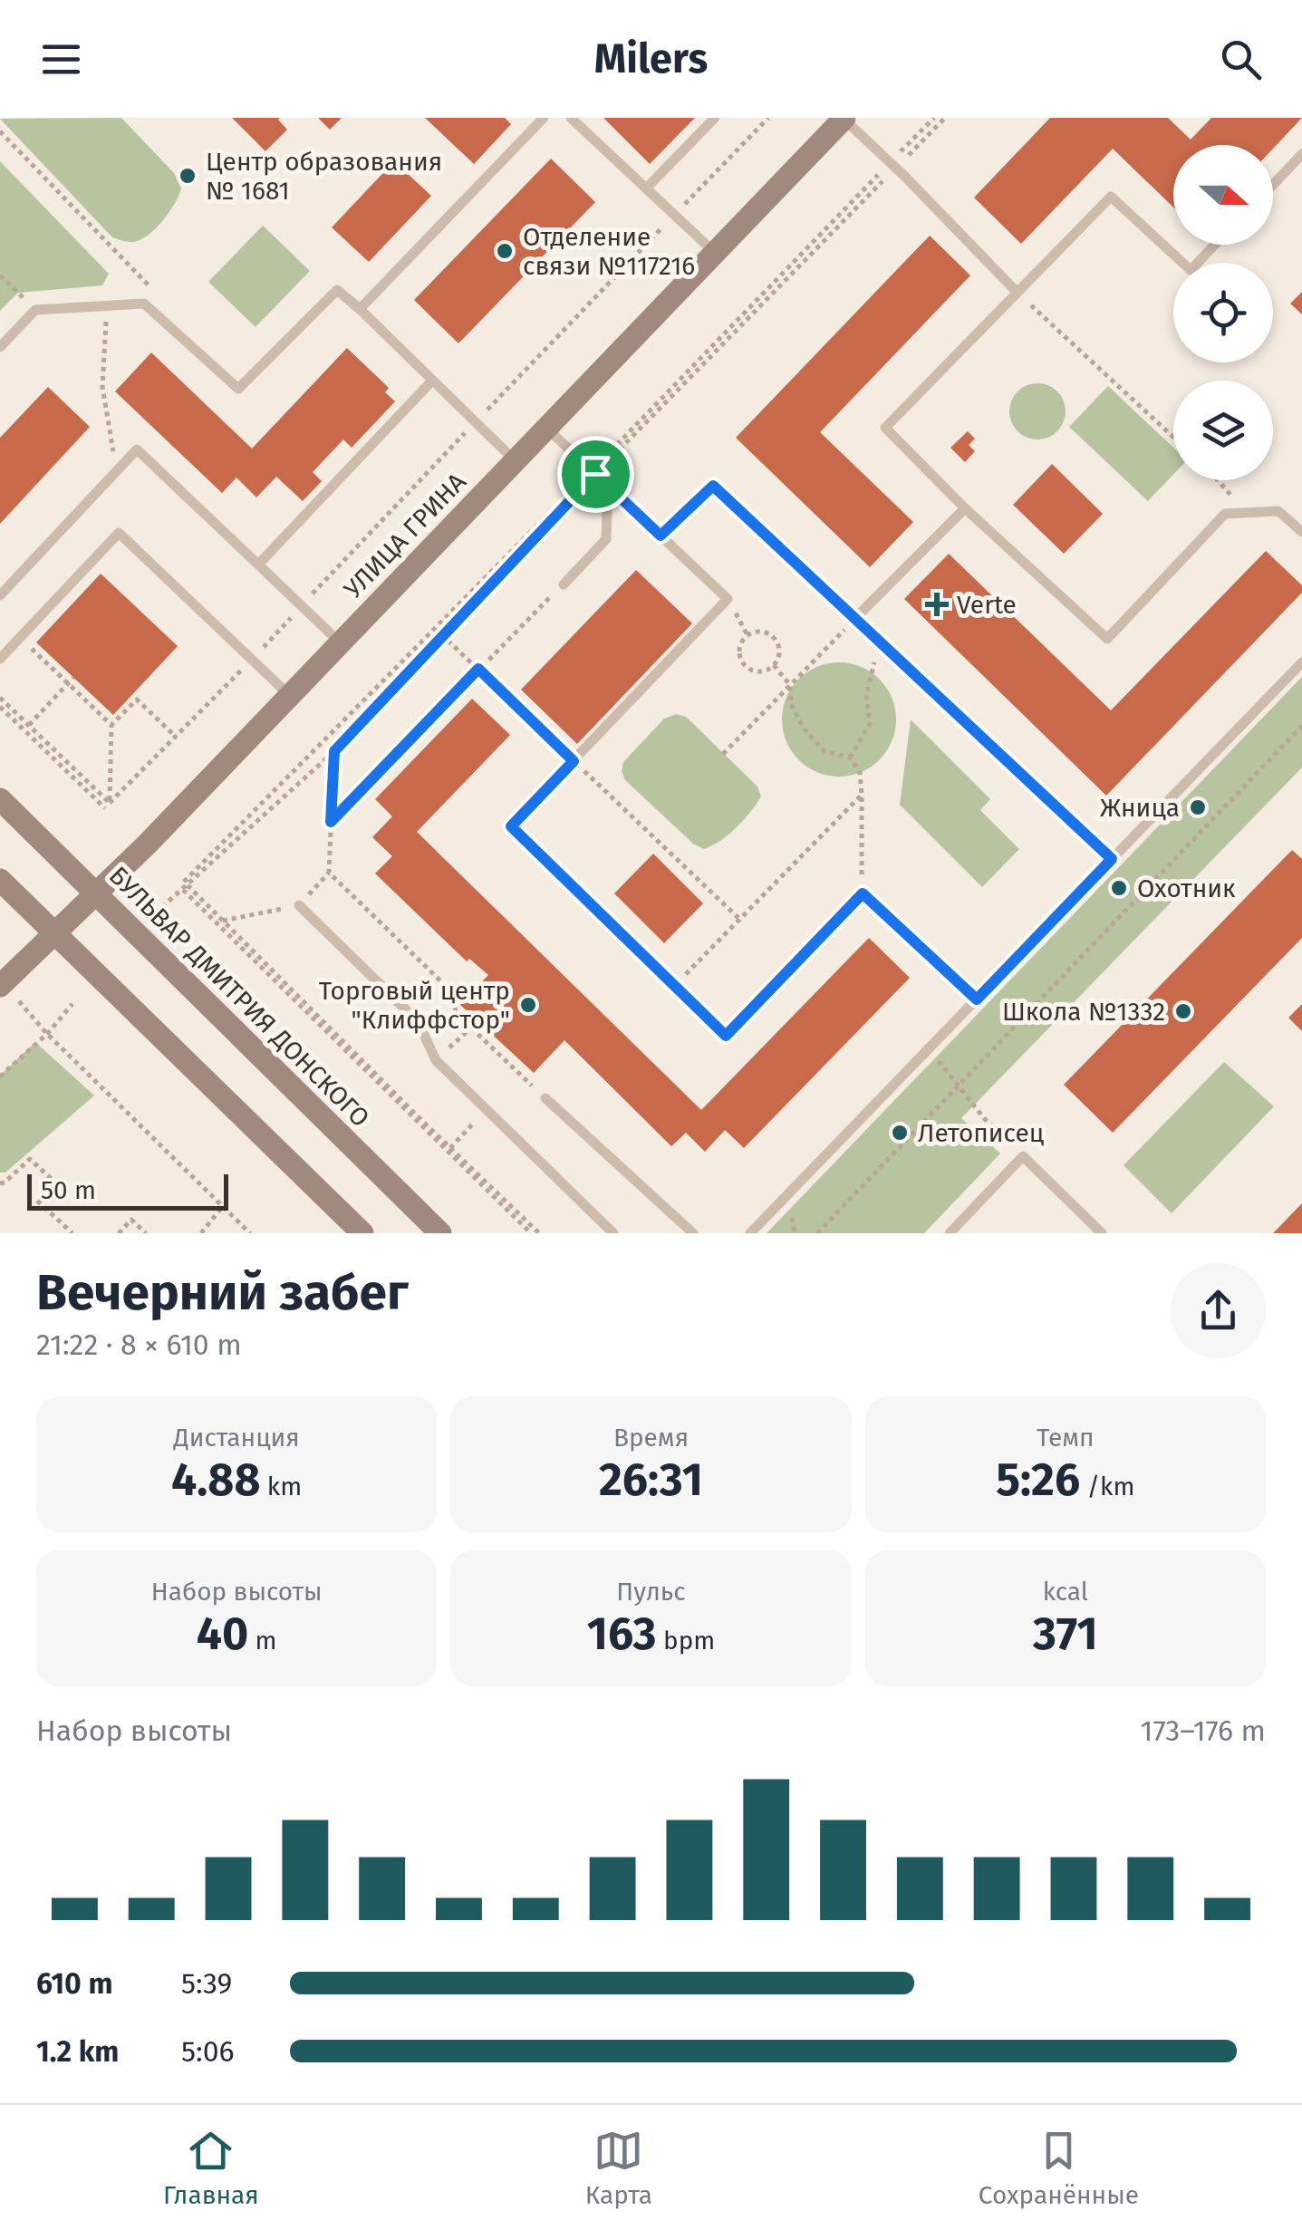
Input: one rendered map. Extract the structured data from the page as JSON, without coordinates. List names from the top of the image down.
{
  "streets": {
    "street": ["УЛИЦА ГРИНА", "БУЛЬВАР ДМИТРИЯ ДОНСКОГО"]
  },
  "crossings": [
    ["УЛИЦА ГРИНА", "БУЛЬВАР ДМИТРИЯ ДОНСКОГО"]
  ],
  "places": {
    "other": [
      "Центр образования № 1681",
      "Отделение связи №117216",
      "Жница",
      "Охотник",
      "Торговый центр \"Клиффстор\"",
      "Школа №1332",
      "Летописец"
    ],
    "health": ["Verte"]
  },
  "scale_bar": "50 m",
  "north": "right",
  "page": {
    "header": "Milers",
    "scale": "50 m",
    "heading": ["Вечерний забег", "21:22 · 8 × 610 m"],
    "stats": [
      ["Дистанция", "4.88 km"],
      ["Время", "26:31"],
      ["Темп", "5:26 /km"],
      ["Набор высоты", "40 m"],
      ["Пульс", "163 bpm"],
      ["kcal", "371"]
    ],
    "chart": ["Набор высоты", "173–176 m"],
    "list": [
      {
        "name": "610 m",
        "note": "5:39"
      },
      {
        "name": "1.2 km",
        "note": "5:06"
      }
    ],
    "tabs": ["Главная", "Карта", "Сохранённые"]
  }
}
